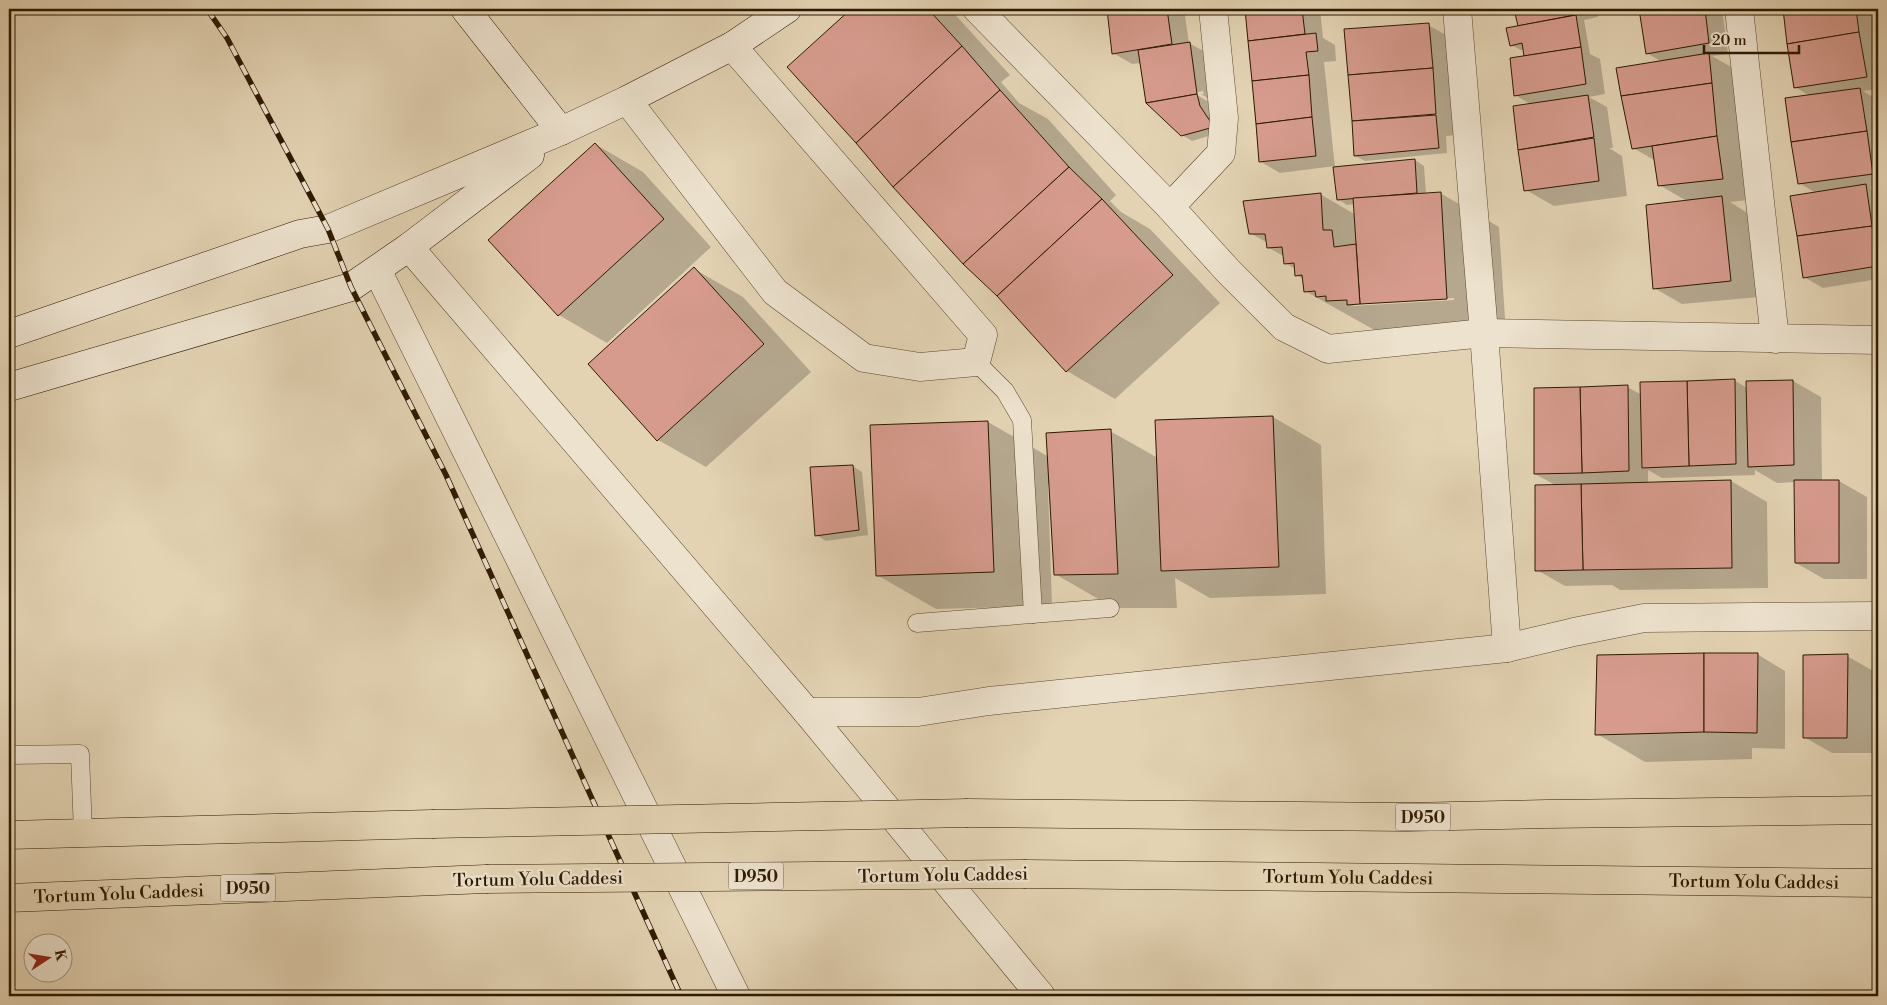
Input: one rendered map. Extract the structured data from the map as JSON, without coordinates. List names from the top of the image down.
{
  "streets": {
    "highway": ["D950", "Tortum Yolu Caddesi"]
  },
  "scale_bar": "20 m",
  "north": "right"
}
